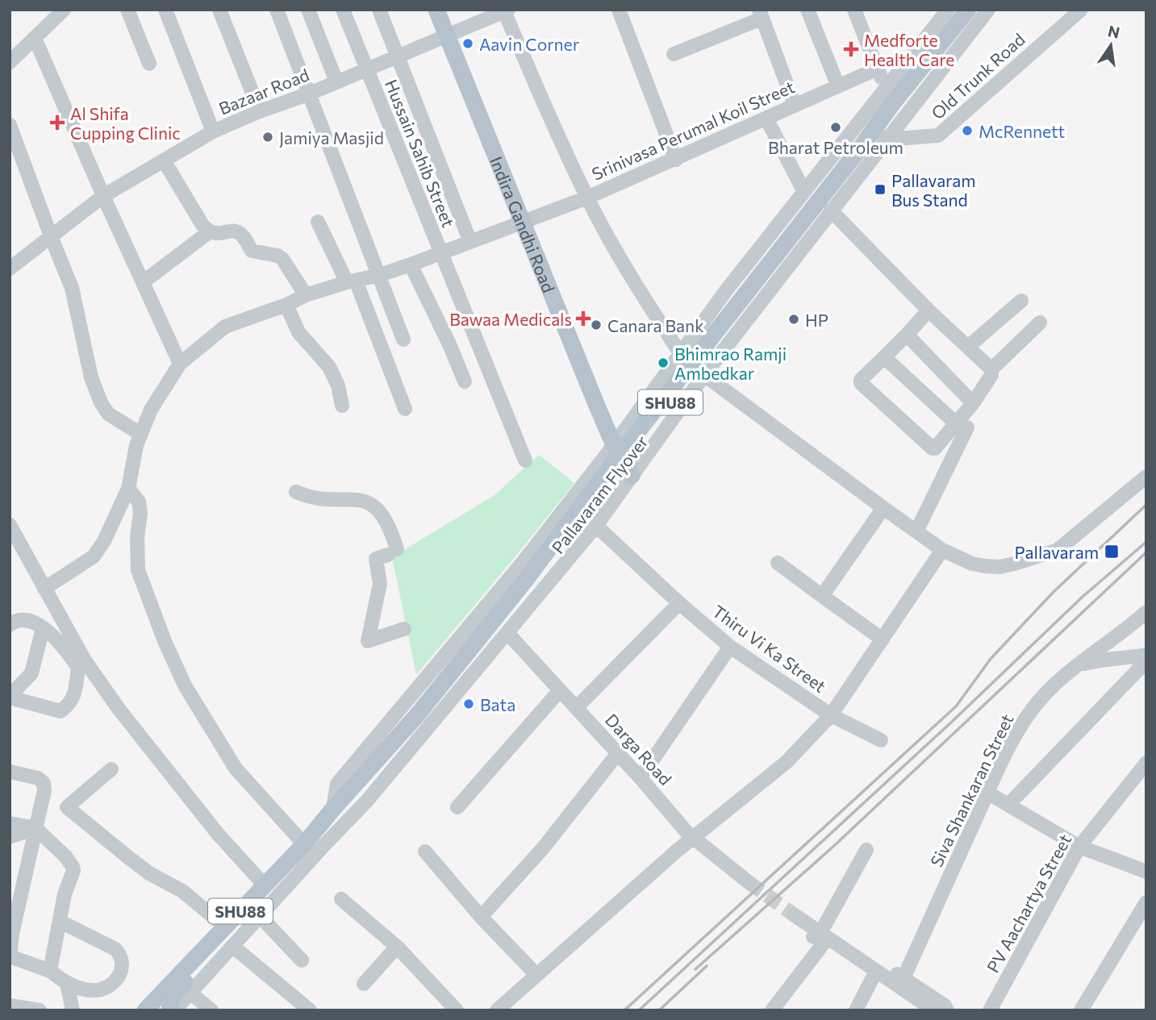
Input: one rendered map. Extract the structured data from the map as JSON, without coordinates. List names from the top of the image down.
{
  "streets": {
    "main road": ["Indira Gandhi Road", "SHU88", "Pallavaram Flyover"],
    "street": [
      "Old Trunk Road",
      "Bazaar Road",
      "Srinivasa Perumal Koil Street",
      "Hussain Sahib Street",
      "Thiru Vi Ka Street",
      "Darga Road",
      "Siva Shankaran Street",
      "PV Aachartya Street"
    ]
  },
  "crossings": [
    ["Bazaar Road", "Hussain Sahib Street"],
    ["Bazaar Road", "Indira Gandhi Road"],
    ["Srinivasa Perumal Koil Street", "Hussain Sahib Street"],
    ["Srinivasa Perumal Koil Street", "Indira Gandhi Road"],
    ["SHU88", "Pallavaram Flyover"]
  ],
  "places": {
    "other": [
      "Aavin Corner",
      "Bharat Petroleum",
      "McRennett",
      "Jamiya Masjid",
      "HP",
      "Canara Bank",
      "Bhimrao Ramji Ambedkar",
      "Bata"
    ],
    "health": ["Medforte Health Care", "Al Shifa Cupping Clinic", "Bawaa Medicals"],
    "transit": ["Pallavaram Bus Stand", "Pallavaram"]
  },
  "north": "top"
}
